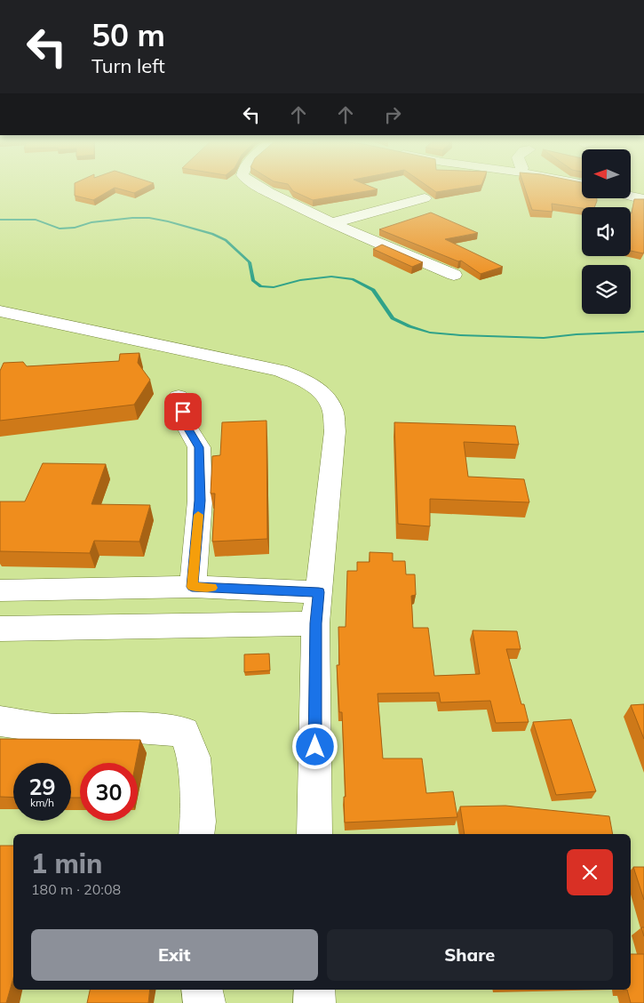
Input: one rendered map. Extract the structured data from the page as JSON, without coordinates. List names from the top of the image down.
{
  "north": "left",
  "page": {
    "turn": ["50 m", "Turn left"],
    "speed": "29 km/h",
    "limit": "30",
    "heading": ["1 min", "180 m · 20:08"],
    "buttons": ["Exit", "Share"]
  }
}
